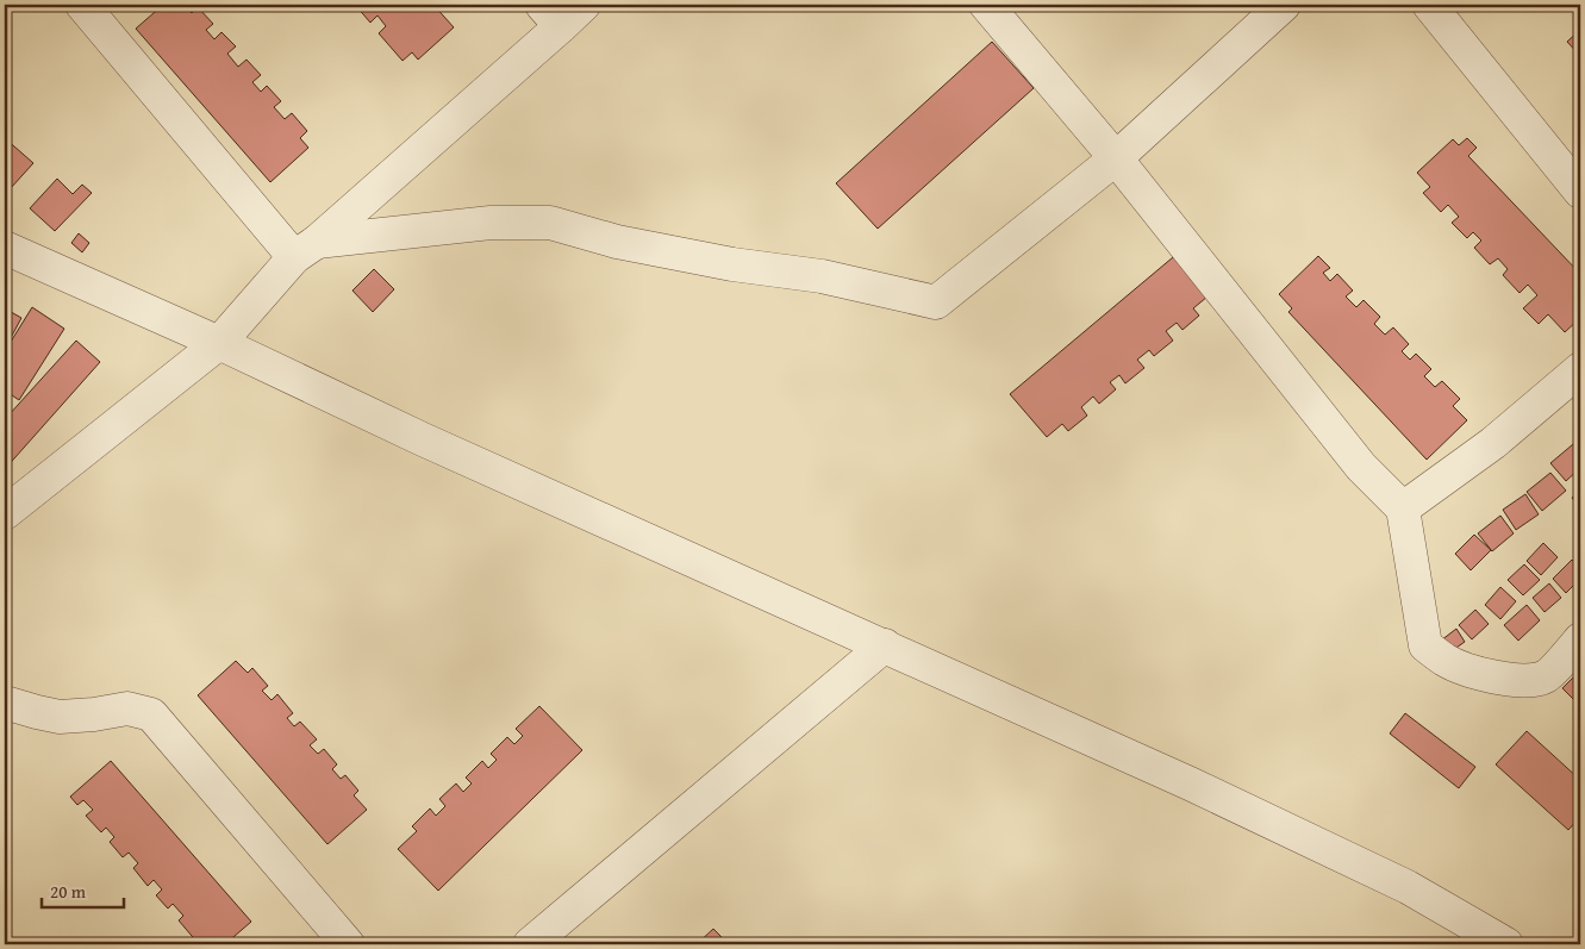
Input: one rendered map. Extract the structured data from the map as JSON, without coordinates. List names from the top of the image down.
{
  "scale_bar": "20 m"
}
